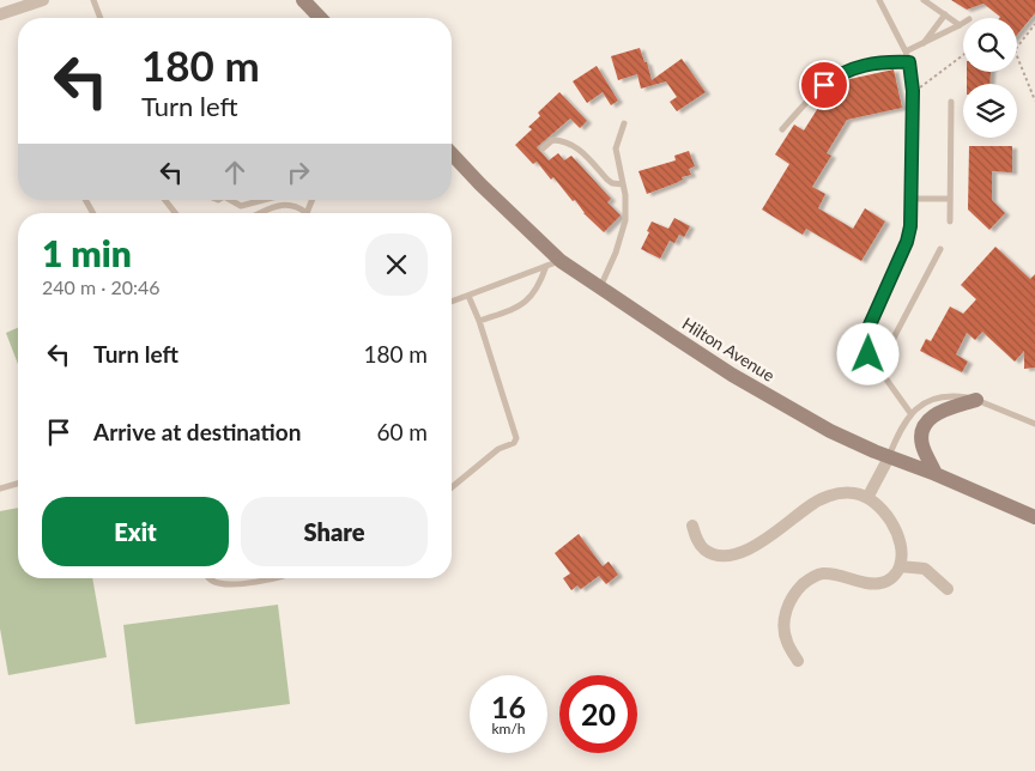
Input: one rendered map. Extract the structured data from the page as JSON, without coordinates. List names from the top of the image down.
{
  "streets": {
    "street": ["Hilton Avenue"]
  },
  "page": {
    "turn": ["180 m", "Turn left"],
    "heading": ["1 min", "240 m · 20:46"],
    "list": [
      {
        "name": "Turn left",
        "value": "180 m"
      },
      {
        "name": "Arrive at destination",
        "value": "60 m"
      }
    ],
    "buttons": ["Exit", "Share"],
    "speed": "16 km/h",
    "limit": "20"
  }
}
